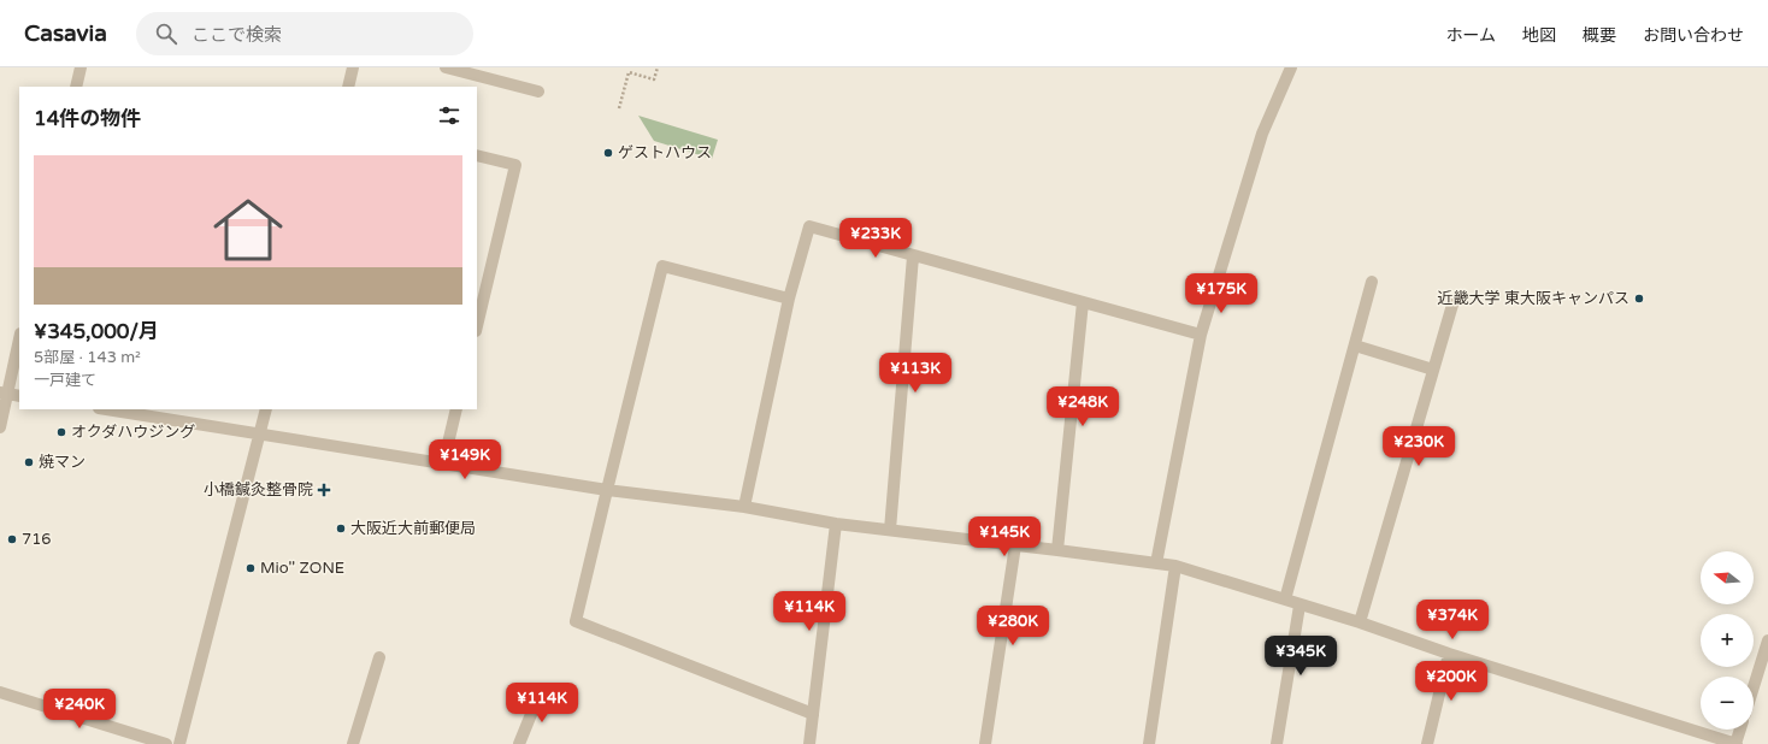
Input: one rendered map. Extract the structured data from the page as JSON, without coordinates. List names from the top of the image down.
{
  "places": {
    "other": [
      "ゲストハウス",
      "近畿大学 東大阪キャンパス",
      "オクダハウジング",
      "焼マン",
      "大阪近大前郵便局",
      "716",
      "Mio'' ZONE"
    ],
    "health": ["小橋鍼灸整骨院"]
  },
  "north": "left",
  "page": {
    "header": "Casavia",
    "search": "ここで検索",
    "nav": [
      "ホーム",
      "地図",
      "概要",
      "お問い合わせ"
    ],
    "heading": "14件の物件",
    "list": [
      {
        "name": "¥345,000/月",
        "note": "5部屋 · 143 m² · 一戸建て"
      }
    ],
    "price": [
      "¥233K",
      "¥175K",
      "¥113K",
      "¥248K",
      "¥230K",
      "¥149K",
      "¥145K",
      "¥114K",
      "¥374K",
      "¥280K",
      "¥345K",
      "¥200K",
      "¥114K",
      "¥240K"
    ],
    "map_buttons": ["+", "−"]
  }
}
